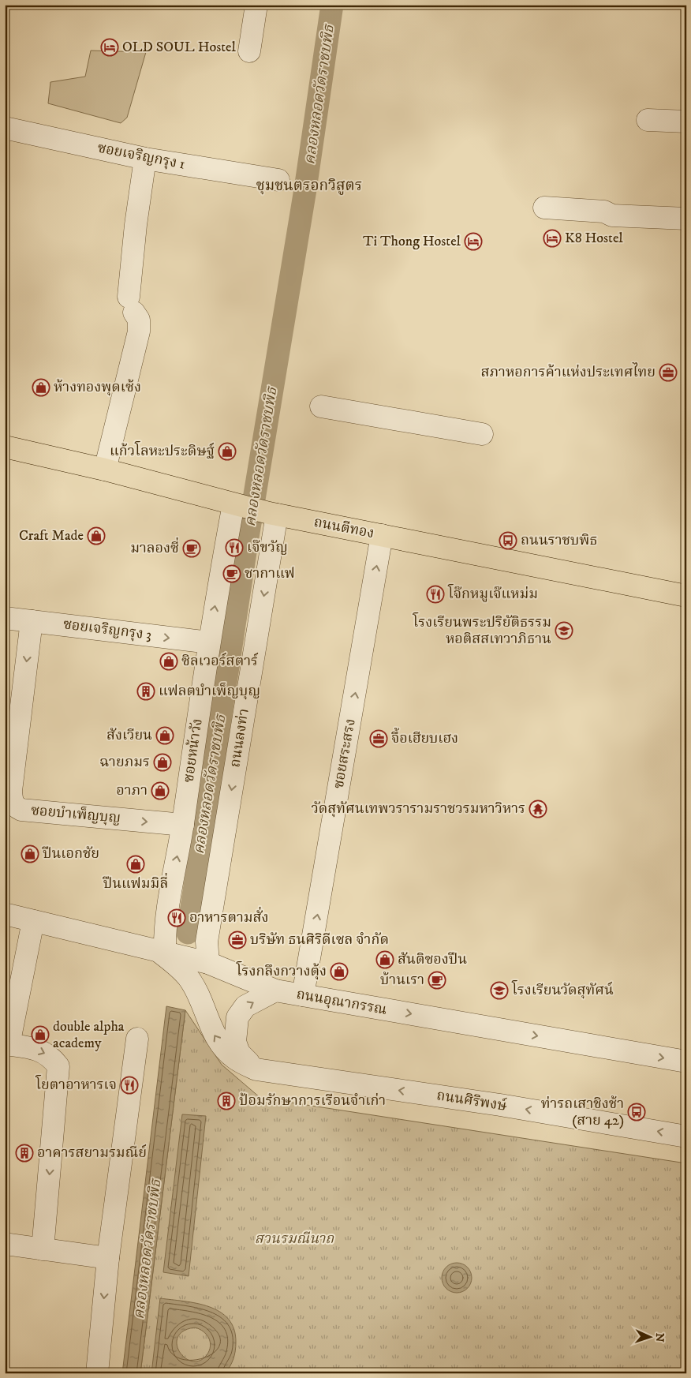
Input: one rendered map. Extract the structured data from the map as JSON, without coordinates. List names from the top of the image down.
{
  "streets": {
    "main road": ["ถนนตีทอง"],
    "street": [
      "ซอยเจริญกรุง 1",
      "ซอยเจริญกรุง 3",
      "ถนนลงท่า",
      "ซอยหน้าวัง",
      "ซอยสระสรง",
      "ซอยบำเพ็ญบุญ",
      "ถนนอุณากรรณ",
      "ถนนศิริพงษ์"
    ]
  },
  "crossings": [
    ["ถนนตีทอง", "ถนนลงท่า"],
    ["ถนนตีทอง", "ซอยหน้าวัง"],
    ["ถนนตีทอง", "ซอยสระสรง"],
    ["ซอยเจริญกรุง 3", "ซอยหน้าวัง"],
    ["ซอยเจริญกรุง 3", "ซอยบำเพ็ญบุญ"],
    ["ถนนลงท่า", "ถนนอุณากรรณ"],
    ["ซอยหน้าวัง", "ซอยบำเพ็ญบุญ"],
    ["ซอยหน้าวัง", "ถนนอุณากรรณ"],
    ["ซอยหน้าวัง", "ถนนศิริพงษ์"],
    ["ซอยสระสรง", "ถนนอุณากรรณ"],
    ["ถนนอุณากรรณ", "ถนนศิริพงษ์"]
  ],
  "one_way": [
    "ซอยเจริญกรุง 3",
    "ถนนลงท่า",
    "ซอยหน้าวัง",
    "ซอยสระสรง",
    "ถนนอุณากรรณ",
    "ถนนศิริพงษ์"
  ],
  "districts": ["ชุมชนตรอกวิสูตร"],
  "water": ["คลองหลอดวัดราชบพิธ"],
  "parks": ["สวนรมณีนาถ"],
  "places": {
    "hotel": ["OLD SOUL Hostel", "K8 Hostel", "Ti Thong Hostel"],
    "office": ["สภาหอการค้าแห่งประเทศไทย", "จื้อเฮียบเฮง", "บริษัท ธนศิริดีเซล จำกัด"],
    "shop": [
      "ห้างทองพุดเซ้ง",
      "แก้วโลหะประดิษฐ์",
      "Craft Made",
      "ซิลเวอร์สตาร์",
      "สังเวียน",
      "ฉายภมร",
      "อาภา",
      "ปืนเอกชัย",
      "ปืนแฟมมิลี่",
      "สันติซองปืน",
      "โรงกลึงกวางตุ้ง",
      "double alpha academy"
    ],
    "bus stop": ["ถนนราชบพิธ", "ท่ารถเสาชิงช้า (สาย 42)"],
    "restaurant": [
      "เจ๊ขวัญ",
      "โจ๊กหมูเจ๊แหม่ม",
      "อาหารตามสั่ง",
      "โยตาอาหารเจ"
    ],
    "cafe": ["มาลองซี่", "ชากาแฟ", "บ้านเรา"],
    "school or university": ["โรงเรียนพระปริยัติธรรม หอติสสเทวาภิธาน", "โรงเรียนวัดสุทัศน์"],
    "building": ["แฟลตบำเพ็ญบุญ", "ป้อมรักษาการเรือนจำเก่า", "อาคารสยามรมณีย์"],
    "temple": ["วัดสุทัศนเทพวรารามราชวรมหาวิหาร"]
  },
  "north": "right"
}
